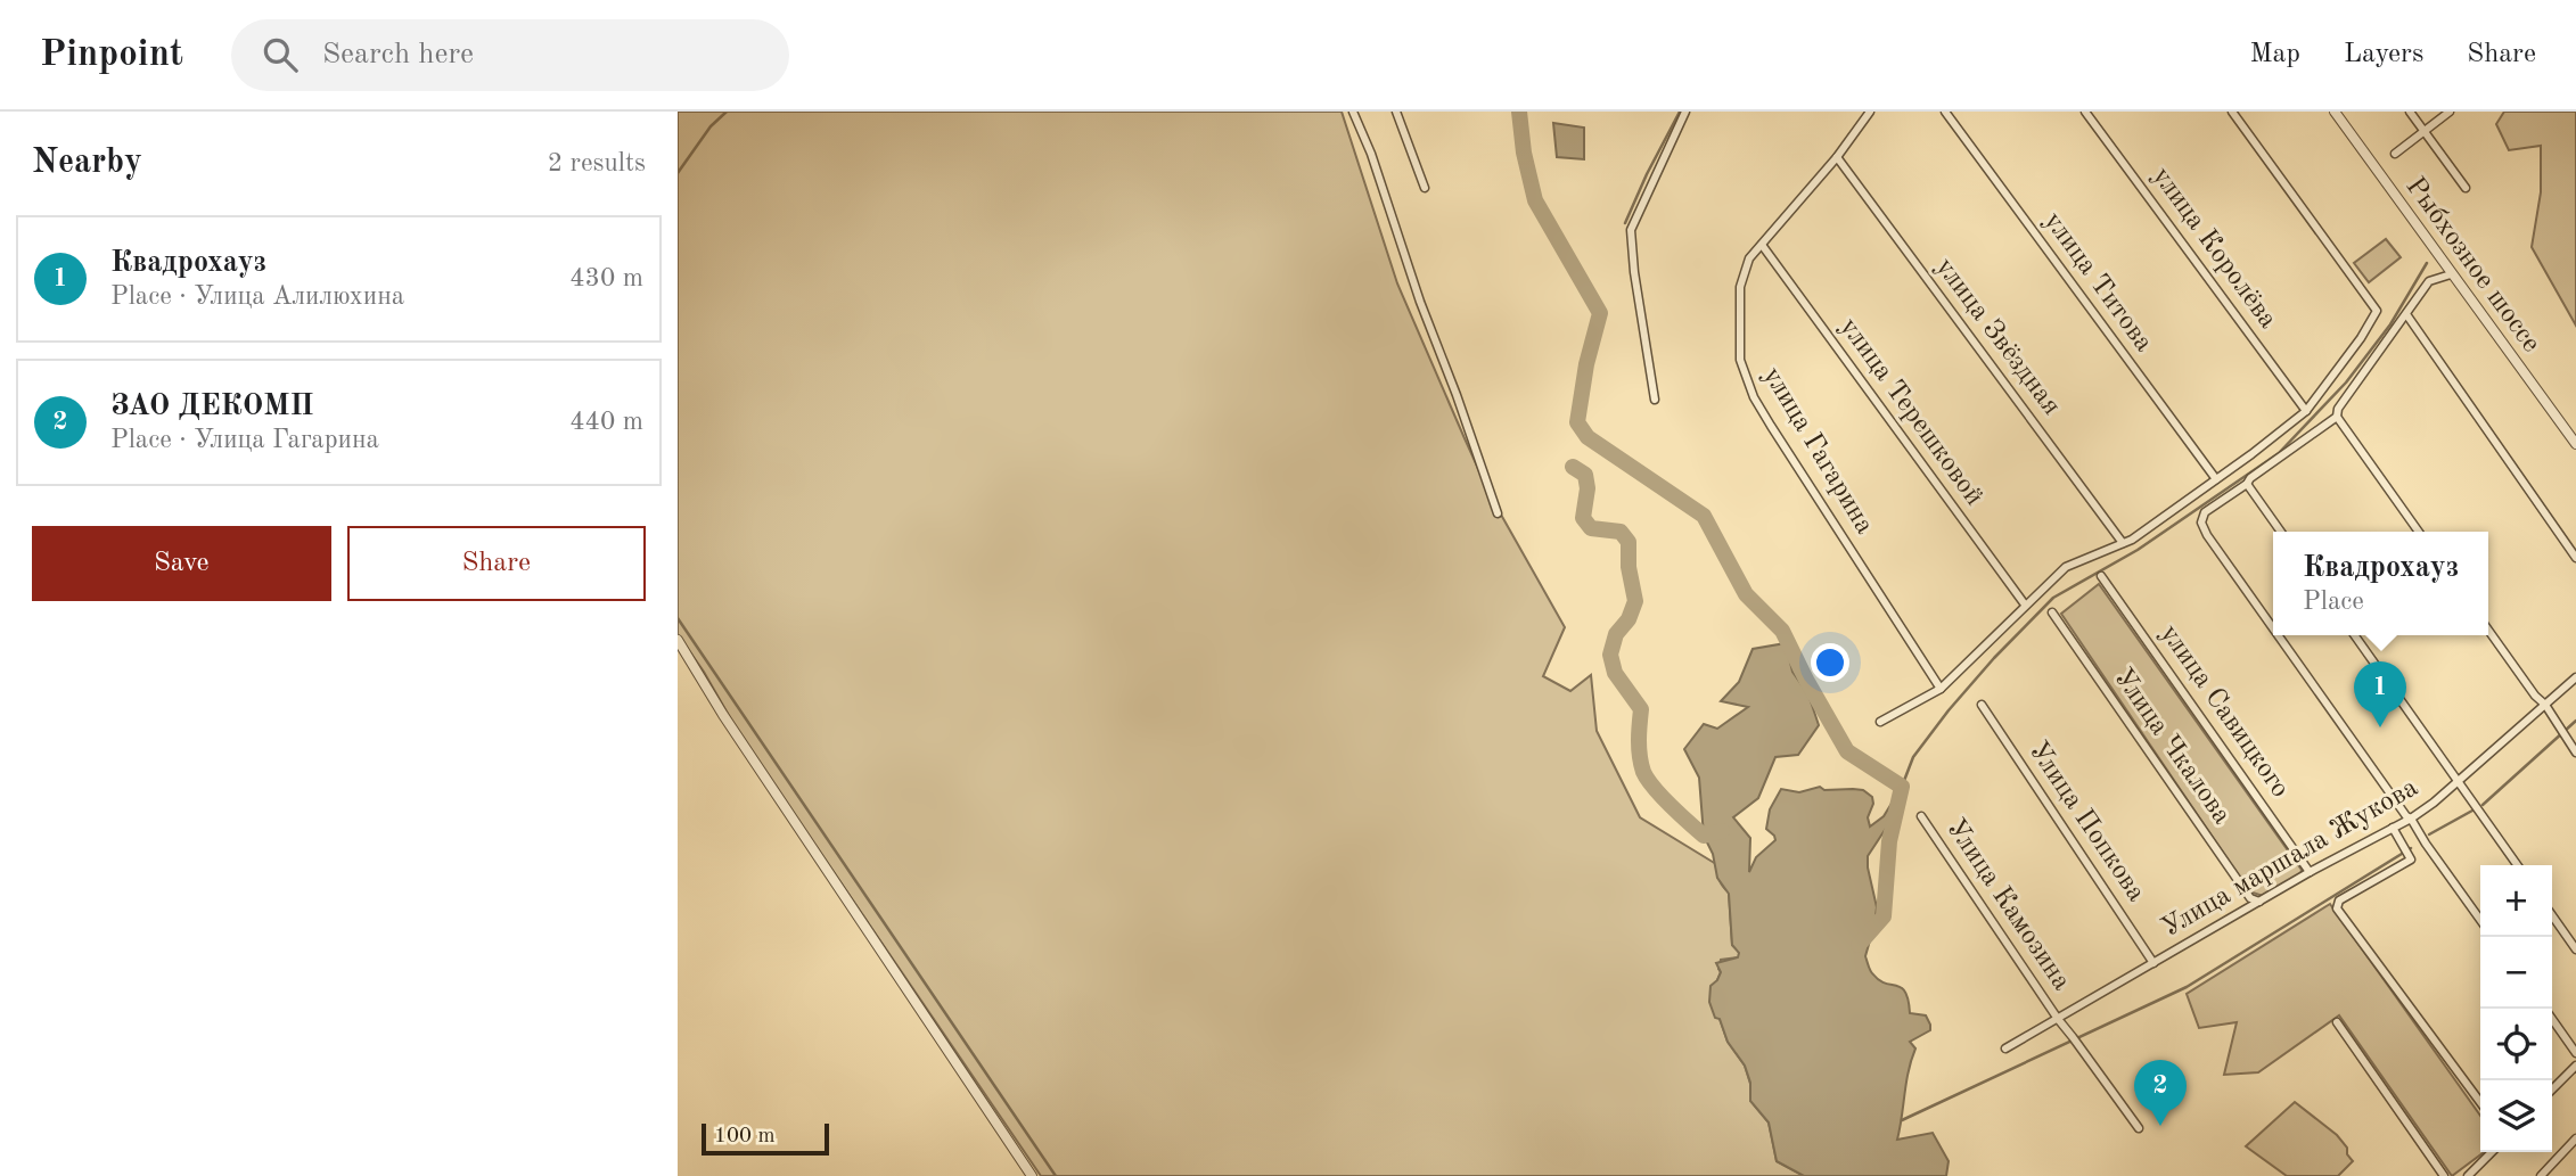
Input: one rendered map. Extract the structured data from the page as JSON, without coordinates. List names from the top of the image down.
{
  "streets": {
    "street": [
      "улица Королёва",
      "Рыбхозное шоссе",
      "улица Титова",
      "улица Звёздная",
      "улица Терешковой",
      "улица Гагарина",
      "улица Савицкого",
      "Улица Чкалова",
      "Улица Попкова",
      "Улица маршала Жукова",
      "Улица Камозина"
    ]
  },
  "crossings": [
    ["улица Звёздная", "улица Гагарина"],
    ["улица Терешковой", "улица Гагарина"],
    ["улица Савицкого", "Улица маршала Жукова"],
    ["Улица Чкалова", "Улица маршала Жукова"],
    ["Улица Попкова", "Улица маршала Жукова"],
    ["Улица маршала Жукова", "Улица Камозина"]
  ],
  "scale_bar": "100 m",
  "page": {
    "header": "Pinpoint",
    "search": "Search here",
    "nav": ["Map", "Layers", "Share"],
    "heading": ["Nearby", "2 results"],
    "list": [
      {
        "mark": "1",
        "name": "Квадрохауз",
        "note": "Place · Улица Алилюхина",
        "value": "430 m"
      },
      {
        "mark": "2",
        "name": "ЗАО ДЕКОМП",
        "note": "Place · Улица Гагарина",
        "value": "440 m"
      }
    ],
    "buttons": ["Save", "Share"],
    "popup": ["Квадрохауз", "Place"],
    "pins": ["1", "2"],
    "map_buttons": ["+", "−"],
    "scale": "100 m"
  }
}
